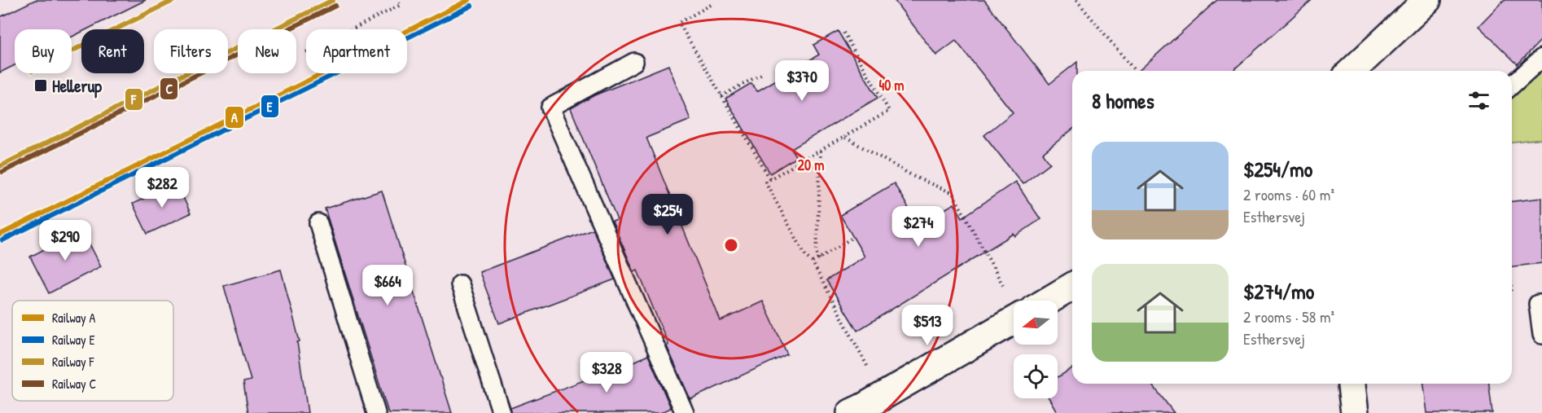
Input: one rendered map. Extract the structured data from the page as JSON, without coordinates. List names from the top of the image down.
{
  "places": {
    "transit": ["Hellerup"]
  },
  "lines": [
    "rail line A",
    "rail line F",
    "rail line E",
    "rail line C"
  ],
  "legend": [
    "Railway A",
    "Railway E",
    "Railway F",
    "Railway C"
  ],
  "north": "left",
  "page": {
    "chip": [
      "Buy",
      "Rent",
      "Filters",
      "New",
      "Apartment"
    ],
    "price": [
      "$370",
      "$282",
      "$254",
      "$274",
      "$290",
      "$664",
      "$513",
      "$328"
    ],
    "heading": "8 homes",
    "list": [
      {
        "name": "$254/mo",
        "note": "2 rooms · 60 m² · Esthersvej"
      },
      {
        "name": "$274/mo",
        "note": "2 rooms · 58 m² · Esthersvej"
      }
    ]
  },
  "rings": ["40 m", "20 m"]
}
